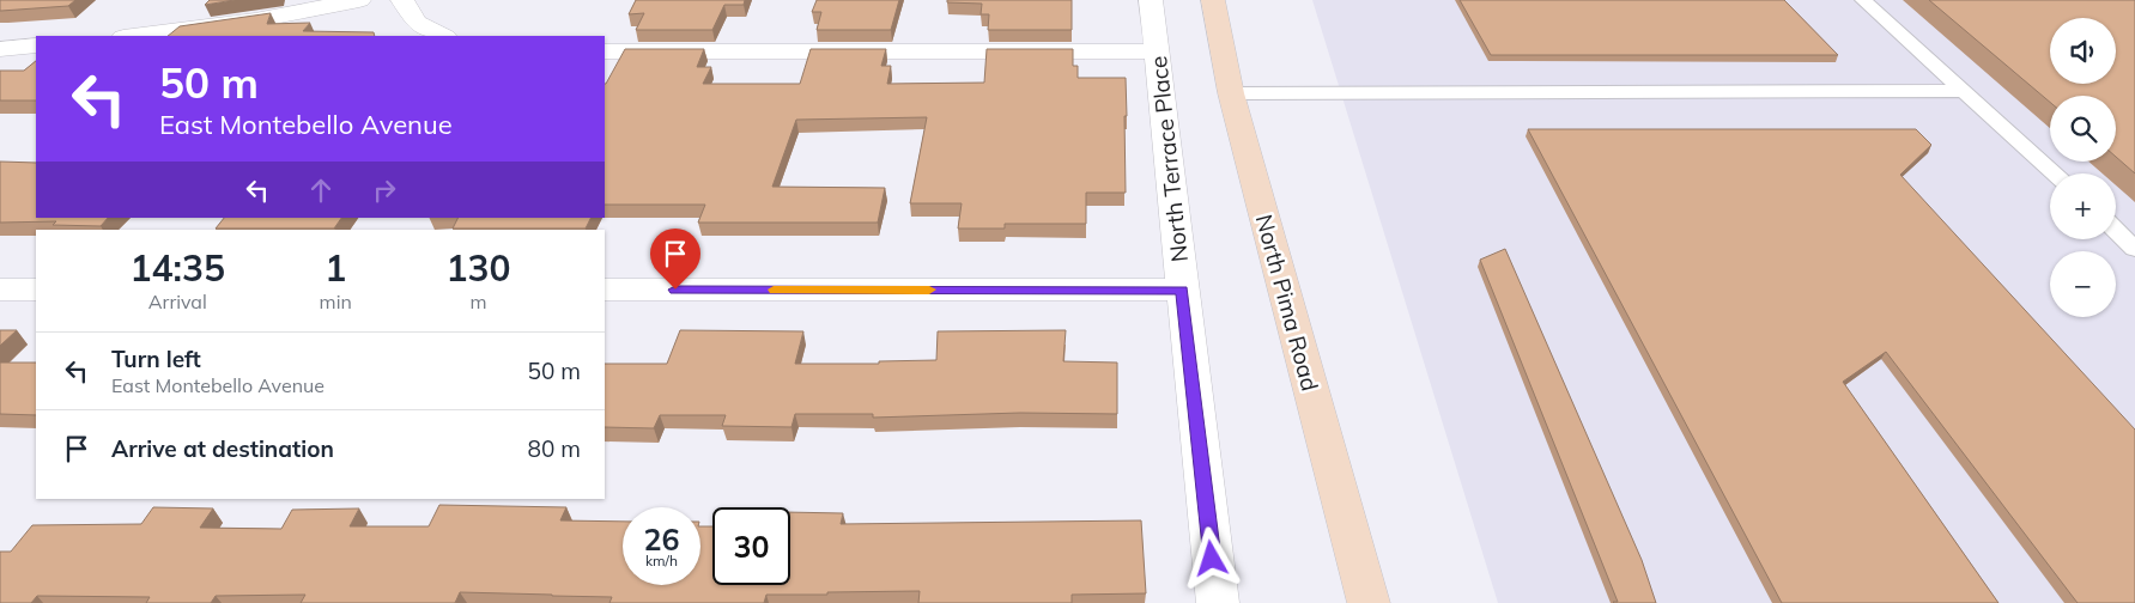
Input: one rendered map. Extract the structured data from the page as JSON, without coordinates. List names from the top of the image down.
{
  "streets": {
    "main road": ["North Pima Road"],
    "street": ["North Terrace Place"]
  },
  "page": {
    "map_buttons": ["+", "−"],
    "turn": ["50 m", "East Montebello Avenue"],
    "eta": [
      "14:35",
      "Arrival",
      "1",
      "min",
      "130",
      "m"
    ],
    "list": [
      {
        "name": "Turn left",
        "note": "East Montebello Avenue",
        "value": "50 m"
      },
      {
        "name": "Arrive at destination",
        "value": "80 m"
      }
    ],
    "speed": "26 km/h",
    "limit": "30"
  }
}
